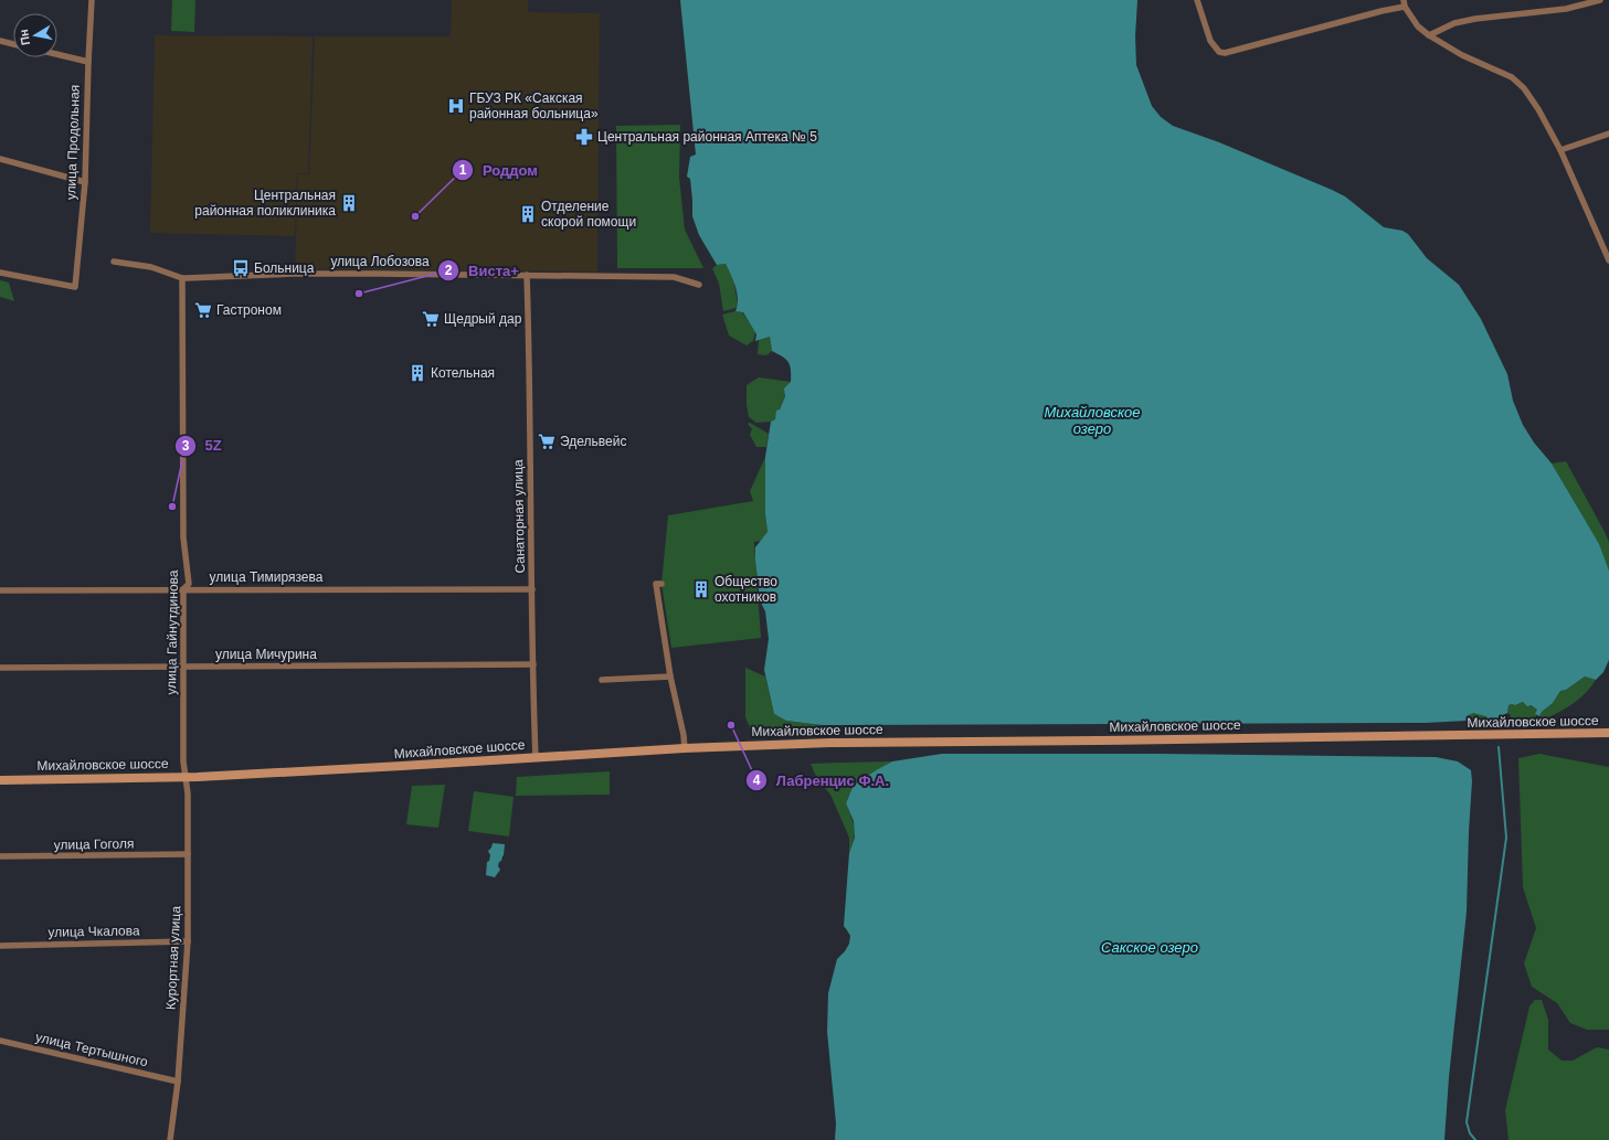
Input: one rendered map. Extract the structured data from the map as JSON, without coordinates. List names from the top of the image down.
{
  "streets": {
    "main road": ["Михайловское шоссе"],
    "street": [
      "улица Продольная",
      "улица Лобозова",
      "Санаторная улица",
      "улица Тимирязева",
      "улица Гайнутдинова",
      "улица Мичурина",
      "улица Гоголя",
      "улица Чкалова",
      "Курортная улица",
      "улица Тертышного"
    ]
  },
  "crossings": [
    ["улица Лобозова", "Санаторная улица"],
    ["улица Лобозова", "улица Гайнутдинова"],
    ["Санаторная улица", "улица Тимирязева"],
    ["Санаторная улица", "улица Мичурина"],
    ["Санаторная улица", "Михайловское шоссе"],
    ["улица Тимирязева", "улица Гайнутдинова"],
    ["улица Гайнутдинова", "улица Мичурина"],
    ["улица Гайнутдинова", "Михайловское шоссе"],
    ["улица Гайнутдинова", "Курортная улица"],
    ["Михайловское шоссе", "Курортная улица"],
    ["улица Гоголя", "Курортная улица"],
    ["улица Чкалова", "Курортная улица"],
    ["Курортная улица", "улица Тертышного"]
  ],
  "water": ["Михайловское озеро", "Сакское озеро"],
  "places": {
    "hospital": ["ГБУЗ РК «Сакская районная больница»"],
    "pharmacy": ["Центральная районная Аптека № 5"],
    "building": [
      "Центральная районная поликлиника",
      "Отделение скорой помощи",
      "Котельная",
      "Общество охотников"
    ],
    "other": [
      "Роддом",
      "Виста+",
      "5Z",
      "Лабренцис Ф.А."
    ],
    "bus stop": ["Больница"],
    "supermarket": ["Гастроном", "Щедрый дар", "Эдельвейс"]
  },
  "north": "left"
}
